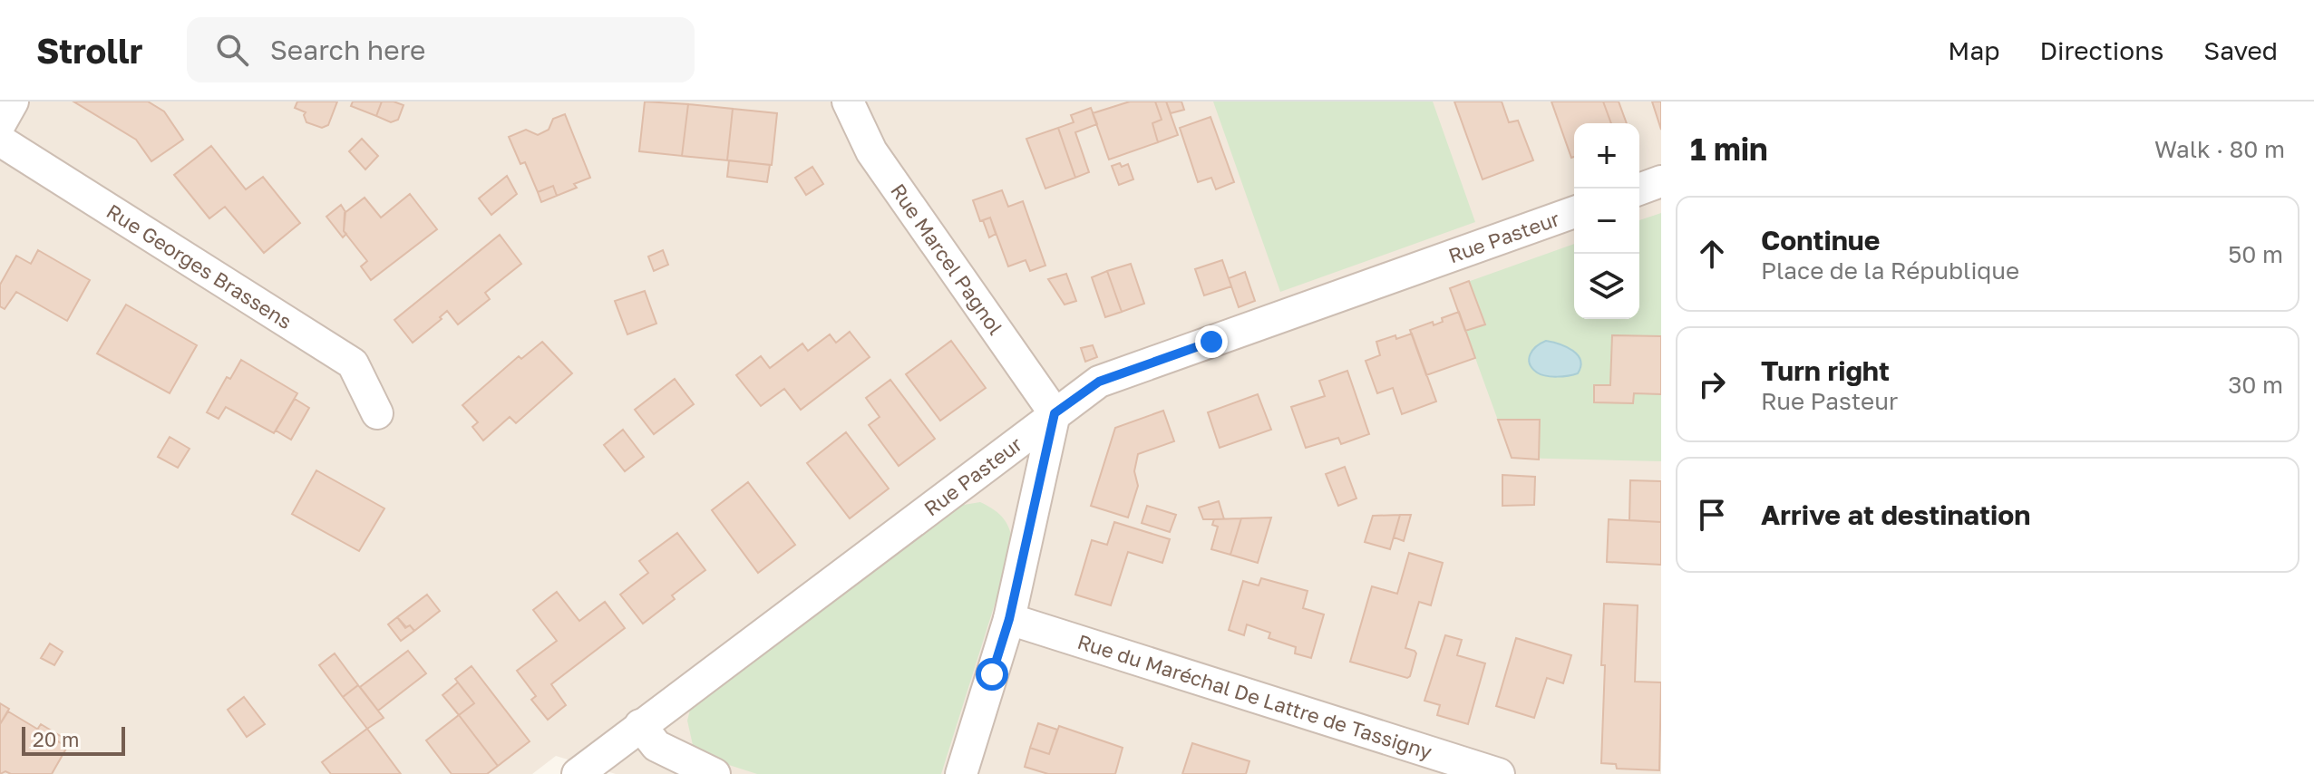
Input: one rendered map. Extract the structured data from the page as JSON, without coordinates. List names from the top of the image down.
{
  "streets": {
    "street": [
      "Rue Pasteur",
      "Rue Marcel Pagnol",
      "Rue Georges Brassens",
      "Rue du Maréchal De Lattre de Tassigny"
    ]
  },
  "crossings": [
    ["Rue Pasteur", "Rue Marcel Pagnol"]
  ],
  "scale_bar": "20 m",
  "page": {
    "header": "Strollr",
    "search": "Search here",
    "nav": ["Map", "Directions", "Saved"],
    "heading": ["1 min", "Walk · 80 m"],
    "map_buttons": ["+", "−"],
    "list": [
      ["Continue", "Place de la République", "50 m"],
      ["Turn right", "Rue Pasteur", "30 m"],
      "Arrive at destination"
    ],
    "scale": "20 m"
  }
}
